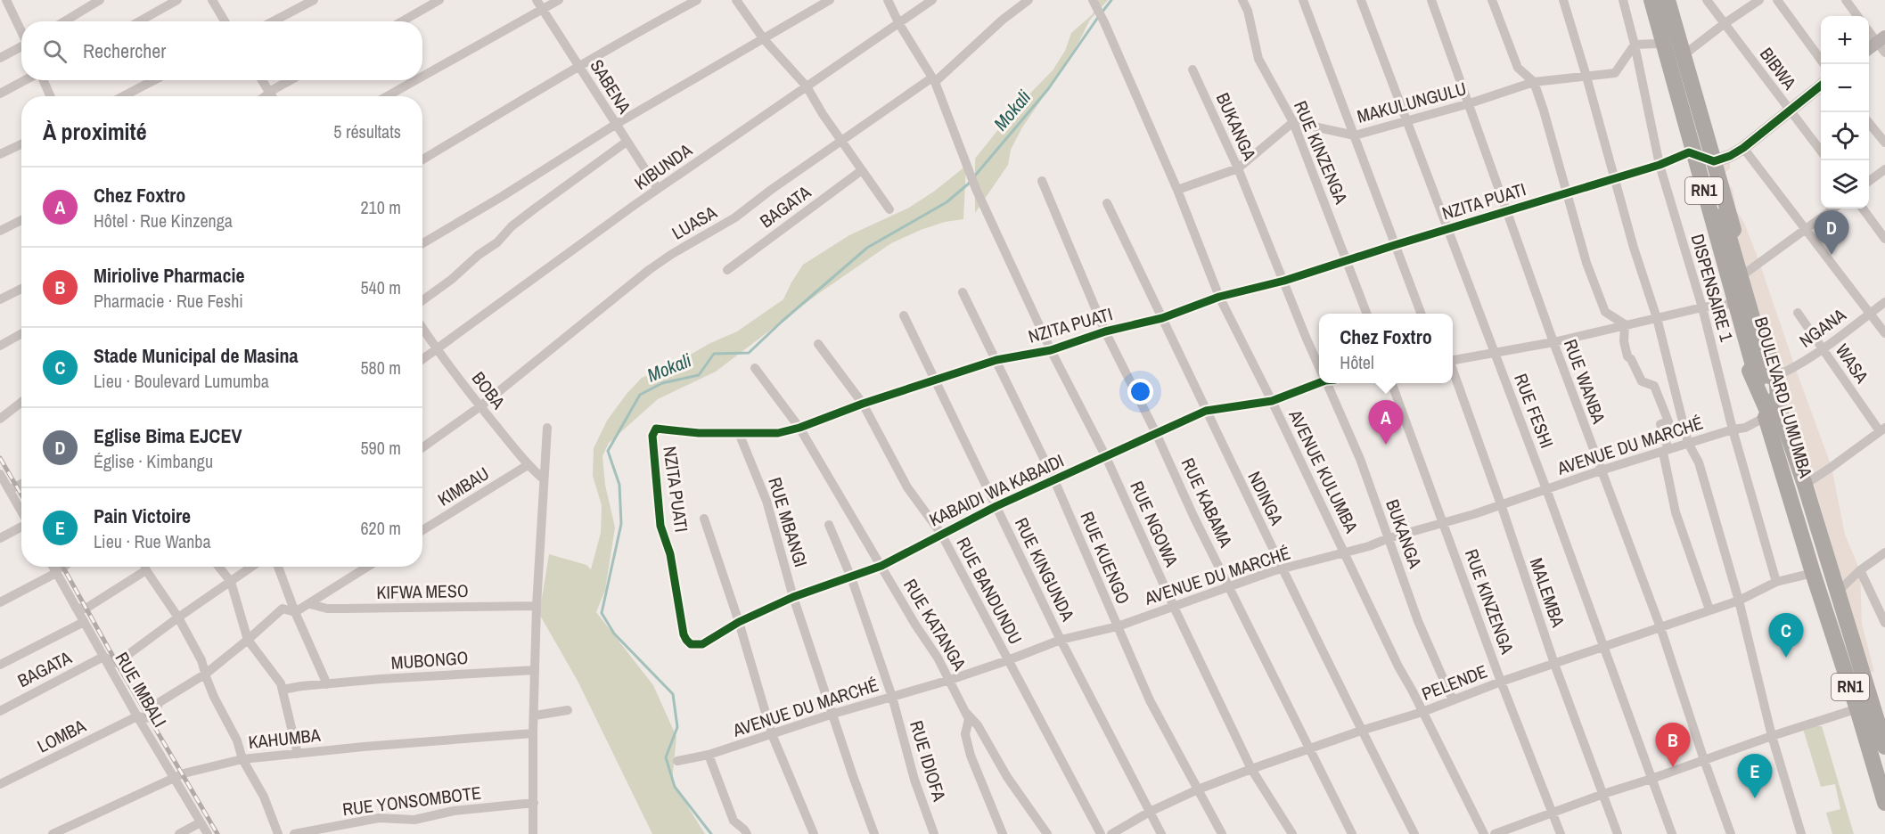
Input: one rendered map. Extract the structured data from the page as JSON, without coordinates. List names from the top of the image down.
{
  "streets": {
    "highway": ["RN1", "BOULEVARD LUMUMBA"],
    "street": [
      "BIBWA",
      "SABENA",
      "MAKULUNGULU",
      "BUKANGA",
      "RUE KINZENGA",
      "KIBUNDA",
      "NZITA PUATI",
      "BAGATA",
      "LUASA",
      "DISPENSAIRE 1",
      "NGANA",
      "WASA",
      "RUE WANBA",
      "BOBA",
      "RUE FESHI",
      "AVENUE DU MARCHÉ",
      "AVENUE KULUMBA",
      "KIMBAU",
      "KABAIDI WA KABAIDI",
      "NDINGA",
      "RUE KABAMA",
      "RUE MBANGI",
      "RUE NGOWA",
      "RUE KUENGO",
      "RUE KINGUNDA",
      "RUE BANDUNDU",
      "KIFWA MESO",
      "MALEMBA",
      "RUE KATANGA",
      "MUBONGO",
      "PELENDE",
      "RUE IMBALI",
      "LOMBA",
      "KAHUMBA",
      "RUE IDIOFA",
      "RUE YONSOMBOTE"
    ]
  },
  "crossings": [
    ["SABENA", "KIBUNDA"],
    ["MAKULUNGULU", "RUE KINZENGA"],
    ["MAKULUNGULU", "DISPENSAIRE 1"],
    ["MAKULUNGULU", "RUE WANBA"],
    ["MAKULUNGULU", "RUE FESHI"],
    ["BUKANGA", "NZITA PUATI"],
    ["BUKANGA", "AVENUE DU MARCHÉ"],
    ["BUKANGA", "PELENDE"],
    ["RUE KINZENGA", "NZITA PUATI"],
    ["RUE KINZENGA", "AVENUE DU MARCHÉ"],
    ["RUE KINZENGA", "PELENDE"],
    ["KIBUNDA", "BOBA"],
    ["KIBUNDA", "RUE NGOWA"],
    ["NZITA PUATI", "DISPENSAIRE 1"],
    ["NZITA PUATI", "RUE WANBA"],
    ["NZITA PUATI", "RUE FESHI"],
    ["NZITA PUATI", "AVENUE KULUMBA"],
    ["NZITA PUATI", "KABAIDI WA KABAIDI"],
    ["NZITA PUATI", "NDINGA"],
    ["NZITA PUATI", "RUE KABAMA"],
    ["NZITA PUATI", "RUE MBANGI"],
    ["NZITA PUATI", "RUE NGOWA"],
    ["NZITA PUATI", "RUE KUENGO"],
    ["NZITA PUATI", "RUE KINGUNDA"],
    ["NZITA PUATI", "RUE BANDUNDU"],
    ["NZITA PUATI", "RUE KATANGA"],
    ["BAGATA", "RUE IMBALI"],
    ["LUASA", "BOBA"],
    ["LUASA", "RUE NGOWA"],
    ["DISPENSAIRE 1", "AVENUE DU MARCHÉ"],
    ["DISPENSAIRE 1", "PELENDE"],
    ["NGANA", "WASA"],
    ["NGANA", "BOULEVARD LUMUMBA"],
    ["RUE WANBA", "AVENUE DU MARCHÉ"],
    ["RUE WANBA", "PELENDE"],
    ["BOBA", "KIMBAU"],
    ["BOULEVARD LUMUMBA", "AVENUE DU MARCHÉ"],
    ["BOULEVARD LUMUMBA", "PELENDE"],
    ["RUE FESHI", "AVENUE DU MARCHÉ"],
    ["RUE FESHI", "PELENDE"],
    ["AVENUE DU MARCHÉ", "AVENUE KULUMBA"],
    ["AVENUE DU MARCHÉ", "NDINGA"],
    ["AVENUE DU MARCHÉ", "RUE KABAMA"],
    ["AVENUE DU MARCHÉ", "RUE MBANGI"],
    ["AVENUE DU MARCHÉ", "RUE NGOWA"],
    ["AVENUE DU MARCHÉ", "RUE KUENGO"],
    ["AVENUE DU MARCHÉ", "RUE KINGUNDA"],
    ["AVENUE DU MARCHÉ", "RUE BANDUNDU"],
    ["AVENUE DU MARCHÉ", "MALEMBA"],
    ["AVENUE DU MARCHÉ", "RUE KATANGA"],
    ["AVENUE DU MARCHÉ", "RUE IDIOFA"],
    ["AVENUE KULUMBA", "KABAIDI WA KABAIDI"],
    ["AVENUE KULUMBA", "PELENDE"],
    ["KABAIDI WA KABAIDI", "NDINGA"],
    ["KABAIDI WA KABAIDI", "RUE KABAMA"],
    ["KABAIDI WA KABAIDI", "RUE MBANGI"],
    ["KABAIDI WA KABAIDI", "RUE NGOWA"],
    ["KABAIDI WA KABAIDI", "RUE KUENGO"],
    ["KABAIDI WA KABAIDI", "RUE KINGUNDA"],
    ["KABAIDI WA KABAIDI", "RUE BANDUNDU"],
    ["KABAIDI WA KABAIDI", "RUE KATANGA"],
    ["KABAIDI WA KABAIDI", "RUE IDIOFA"],
    ["NDINGA", "PELENDE"],
    ["RUE KABAMA", "PELENDE"],
    ["RUE NGOWA", "PELENDE"],
    ["RUE KUENGO", "PELENDE"],
    ["RUE KINGUNDA", "PELENDE"],
    ["MALEMBA", "PELENDE"],
    ["RUE IMBALI", "LOMBA"],
    ["RUE IMBALI", "KAHUMBA"]
  ],
  "water": ["Mokali"],
  "page": {
    "map_buttons": ["+", "−"],
    "search": "Rechercher",
    "heading": ["À proximité", "5 résultats"],
    "list": [
      {
        "mark": "A",
        "name": "Chez Foxtro",
        "note": "Hôtel · Rue Kinzenga",
        "value": "210 m"
      },
      {
        "mark": "B",
        "name": "Miriolive Pharmacie",
        "note": "Pharmacie · Rue Feshi",
        "value": "540 m"
      },
      {
        "mark": "C",
        "name": "Stade Municipal de Masina",
        "note": "Lieu · Boulevard Lumumba",
        "value": "580 m"
      },
      {
        "mark": "D",
        "name": "Eglise Bima EJCEV",
        "note": "Église · Kimbangu",
        "value": "590 m"
      },
      {
        "mark": "E",
        "name": "Pain Victoire",
        "note": "Lieu · Rue Wanba",
        "value": "620 m"
      }
    ],
    "pins": [
      "D",
      "A",
      "C",
      "B",
      "E"
    ],
    "popup": ["Chez Foxtro", "Hôtel"]
  }
}
